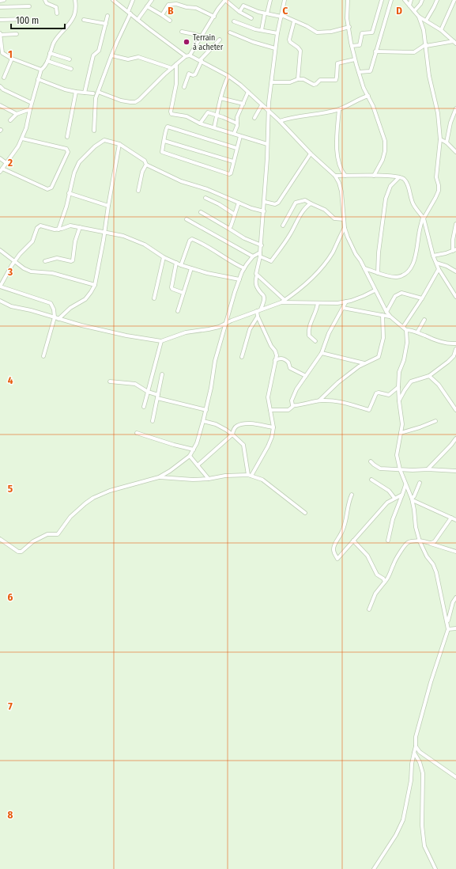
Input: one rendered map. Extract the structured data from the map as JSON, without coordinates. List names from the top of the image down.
{
  "places": ["Terrain à acheter"],
  "scale_bar": "100 m",
  "grid": {
    "columns": ["B", "C", "D"],
    "rows": [
      "1",
      "2",
      "3",
      "4",
      "5",
      "6",
      "7",
      "8"
    ]
  }
}
